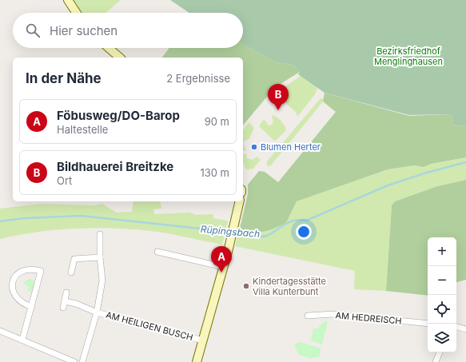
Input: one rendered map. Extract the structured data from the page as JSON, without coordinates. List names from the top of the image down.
{
  "streets": {
    "street": ["AM HEDREISCH", "AM HEILIGEN BUSCH"]
  },
  "water": ["Rüpingsbach"],
  "parks": ["Bezirksfriedhof Menglinghausen"],
  "places": ["Blumen Herter", "Kindertagesstätte Villa Kunterbunt"],
  "page": {
    "search": "Hier suchen",
    "heading": ["In der Nähe", "2 Ergebnisse"],
    "pins": ["B", "A"],
    "list": [
      {
        "mark": "A",
        "name": "Föbusweg/DO-Barop",
        "note": "Haltestelle",
        "value": "90 m"
      },
      {
        "mark": "B",
        "name": "Bildhauerei Breitzke",
        "note": "Ort",
        "value": "130 m"
      }
    ],
    "map_buttons": ["+", "−"]
  }
}
